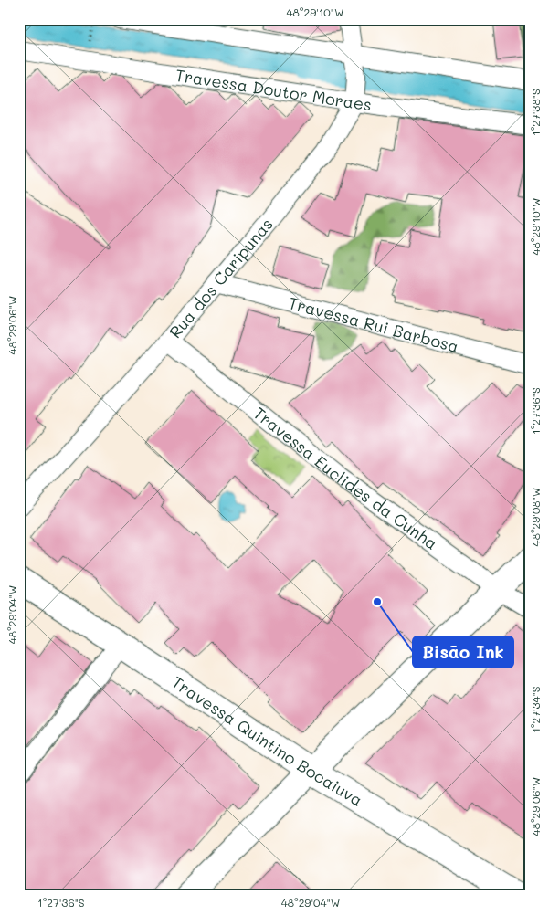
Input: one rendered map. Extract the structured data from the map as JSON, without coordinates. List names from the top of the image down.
{
  "streets": {
    "street": [
      "Travessa Doutor Moraes",
      "Rua dos Caripunas",
      "Travessa Rui Barbosa",
      "Travessa Euclides da Cunha",
      "Travessa Quintino Bocaiuva"
    ]
  },
  "crossings": [
    ["Travessa Doutor Moraes", "Rua dos Caripunas"],
    ["Rua dos Caripunas", "Travessa Rui Barbosa"],
    ["Rua dos Caripunas", "Travessa Euclides da Cunha"]
  ],
  "places": ["Bisão Ink"],
  "coordinates": [
    "48°29'10\"W",
    "1°27'38\"S",
    "48°29'06\"W",
    "1°27'36\"S",
    "48°29'08\"W",
    "48°29'04\"W",
    "1°27'34\"S"
  ]
}
